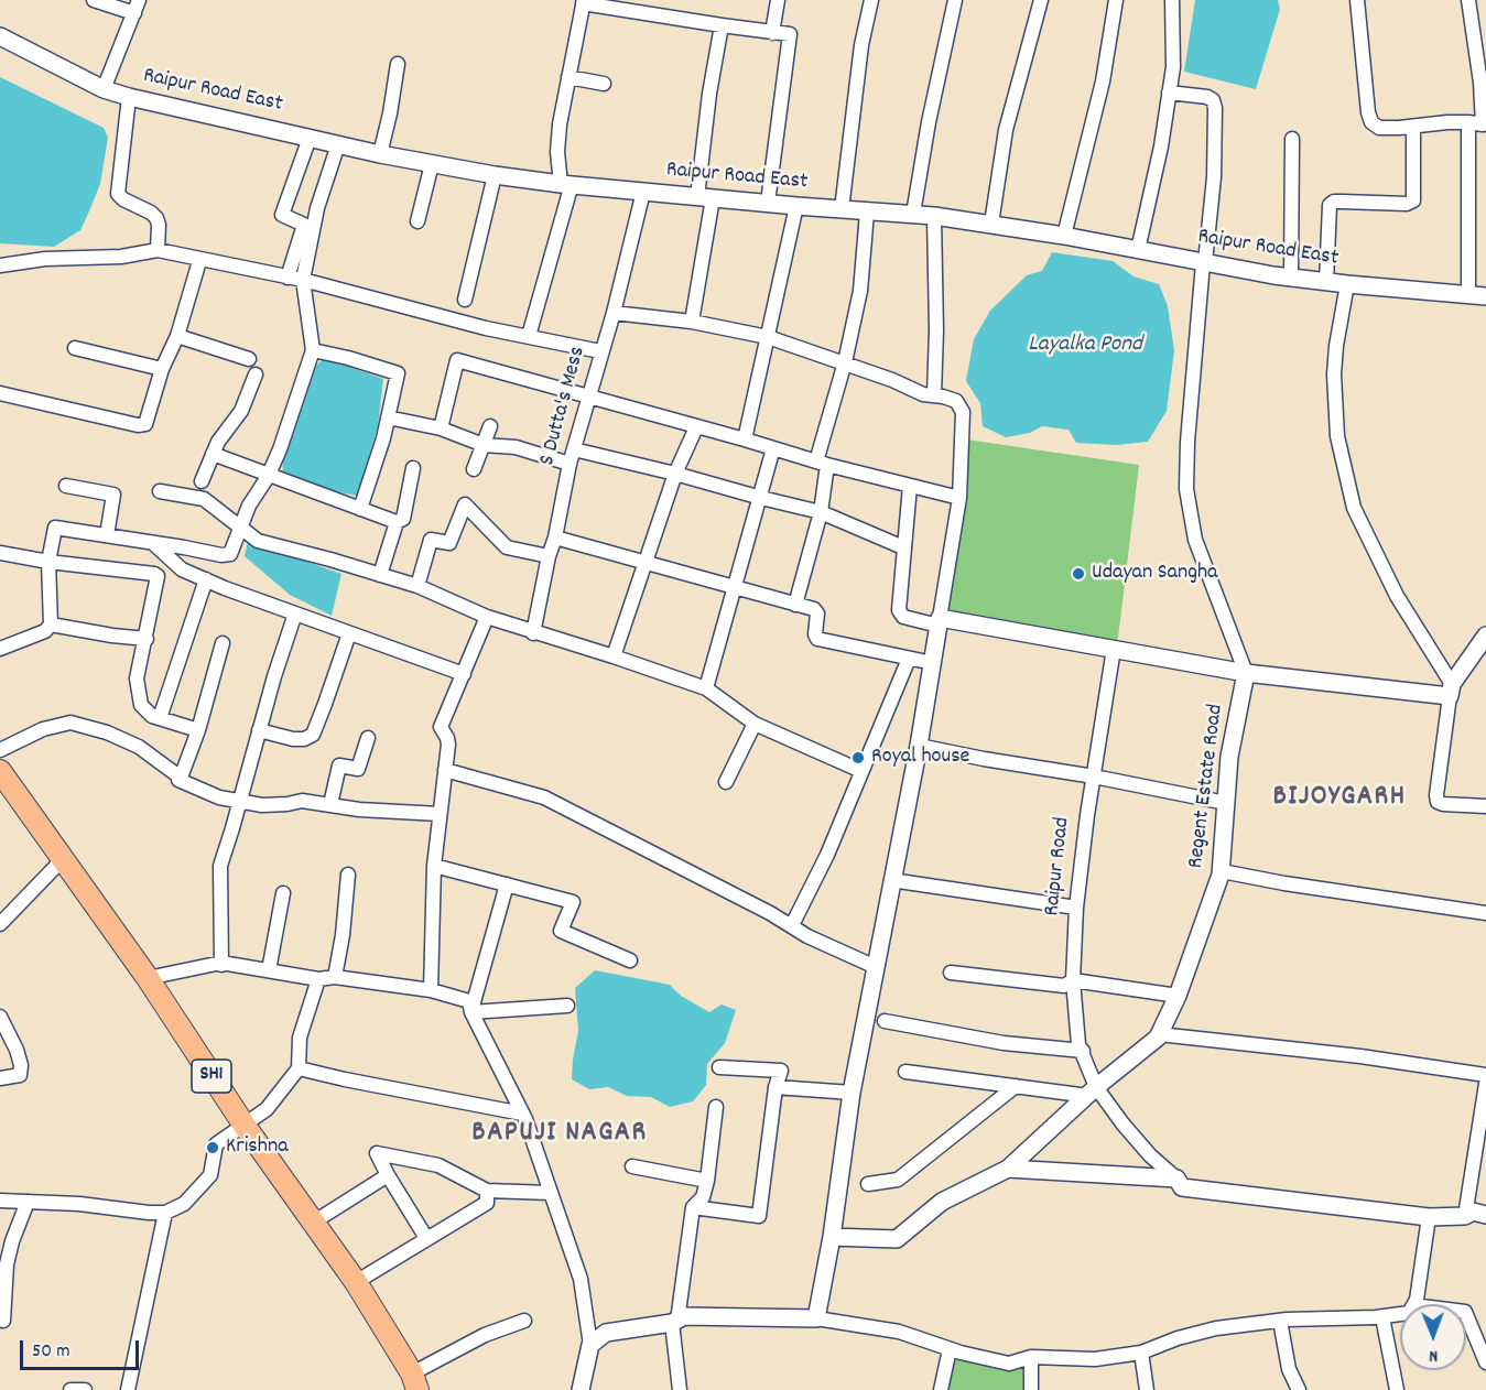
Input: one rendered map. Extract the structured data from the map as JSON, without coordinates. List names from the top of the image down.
{
  "streets": {
    "main road": ["SH1"],
    "street": [
      "Raipur Road East",
      "S Dutta's Mess",
      "Regent Estate Road",
      "Raipur Road"
    ]
  },
  "crossings": [
    ["Raipur Road East", "S Dutta's Mess"],
    ["Regent Estate Road", "Raipur Road"]
  ],
  "districts": ["BIJOYGARH", "BAPUJI NAGAR"],
  "water": ["Layalka Pond"],
  "places": ["Udayan Sangha", "Royal house", "Krishna"],
  "scale_bar": "50 m",
  "north": "bottom"
}
